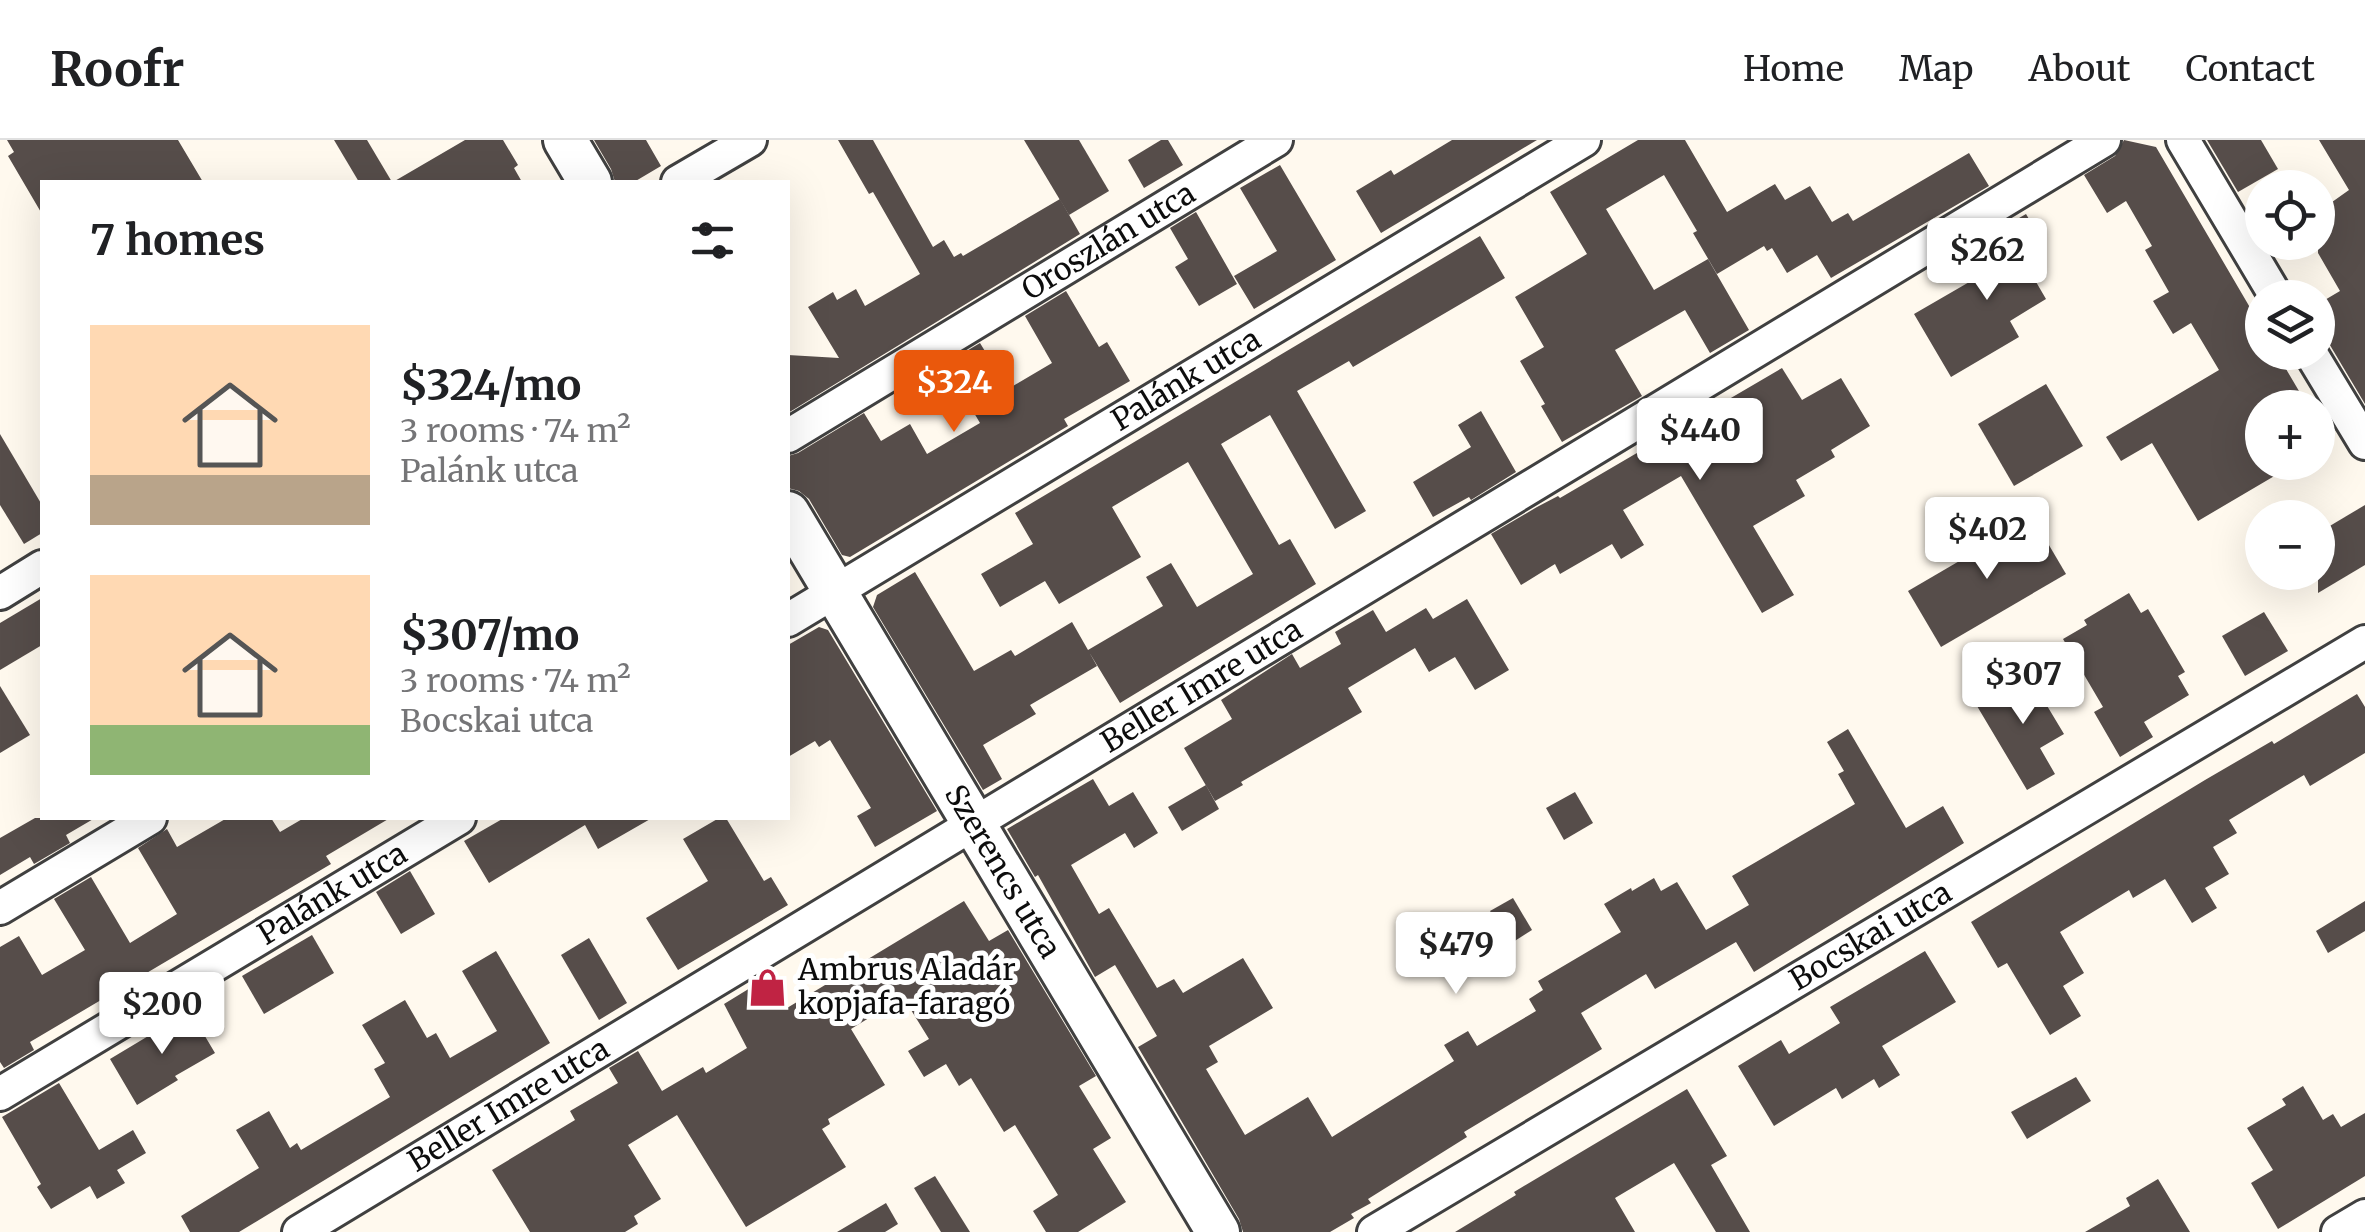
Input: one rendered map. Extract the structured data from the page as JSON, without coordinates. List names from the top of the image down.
{
  "streets": {
    "street": [
      "Oroszlán utca",
      "Palánk utca",
      "Beller Imre utca",
      "Szerencs utca",
      "Bocskai utca"
    ]
  },
  "crossings": [
    ["Palánk utca", "Szerencs utca"],
    ["Beller Imre utca", "Szerencs utca"]
  ],
  "places": {
    "shop": ["Ambrus Aladár kopjafa-faragó"]
  },
  "page": {
    "header": "Roofr",
    "nav": [
      "Home",
      "Map",
      "About",
      "Contact"
    ],
    "map_buttons": ["+", "−"],
    "heading": "7 homes",
    "price": [
      "$262",
      "$324",
      "$440",
      "$402",
      "$307",
      "$479",
      "$200"
    ],
    "list": [
      {
        "name": "$324/mo",
        "note": "3 rooms · 74 m² · Palánk utca"
      },
      {
        "name": "$307/mo",
        "note": "3 rooms · 74 m² · Bocskai utca"
      }
    ]
  }
}
